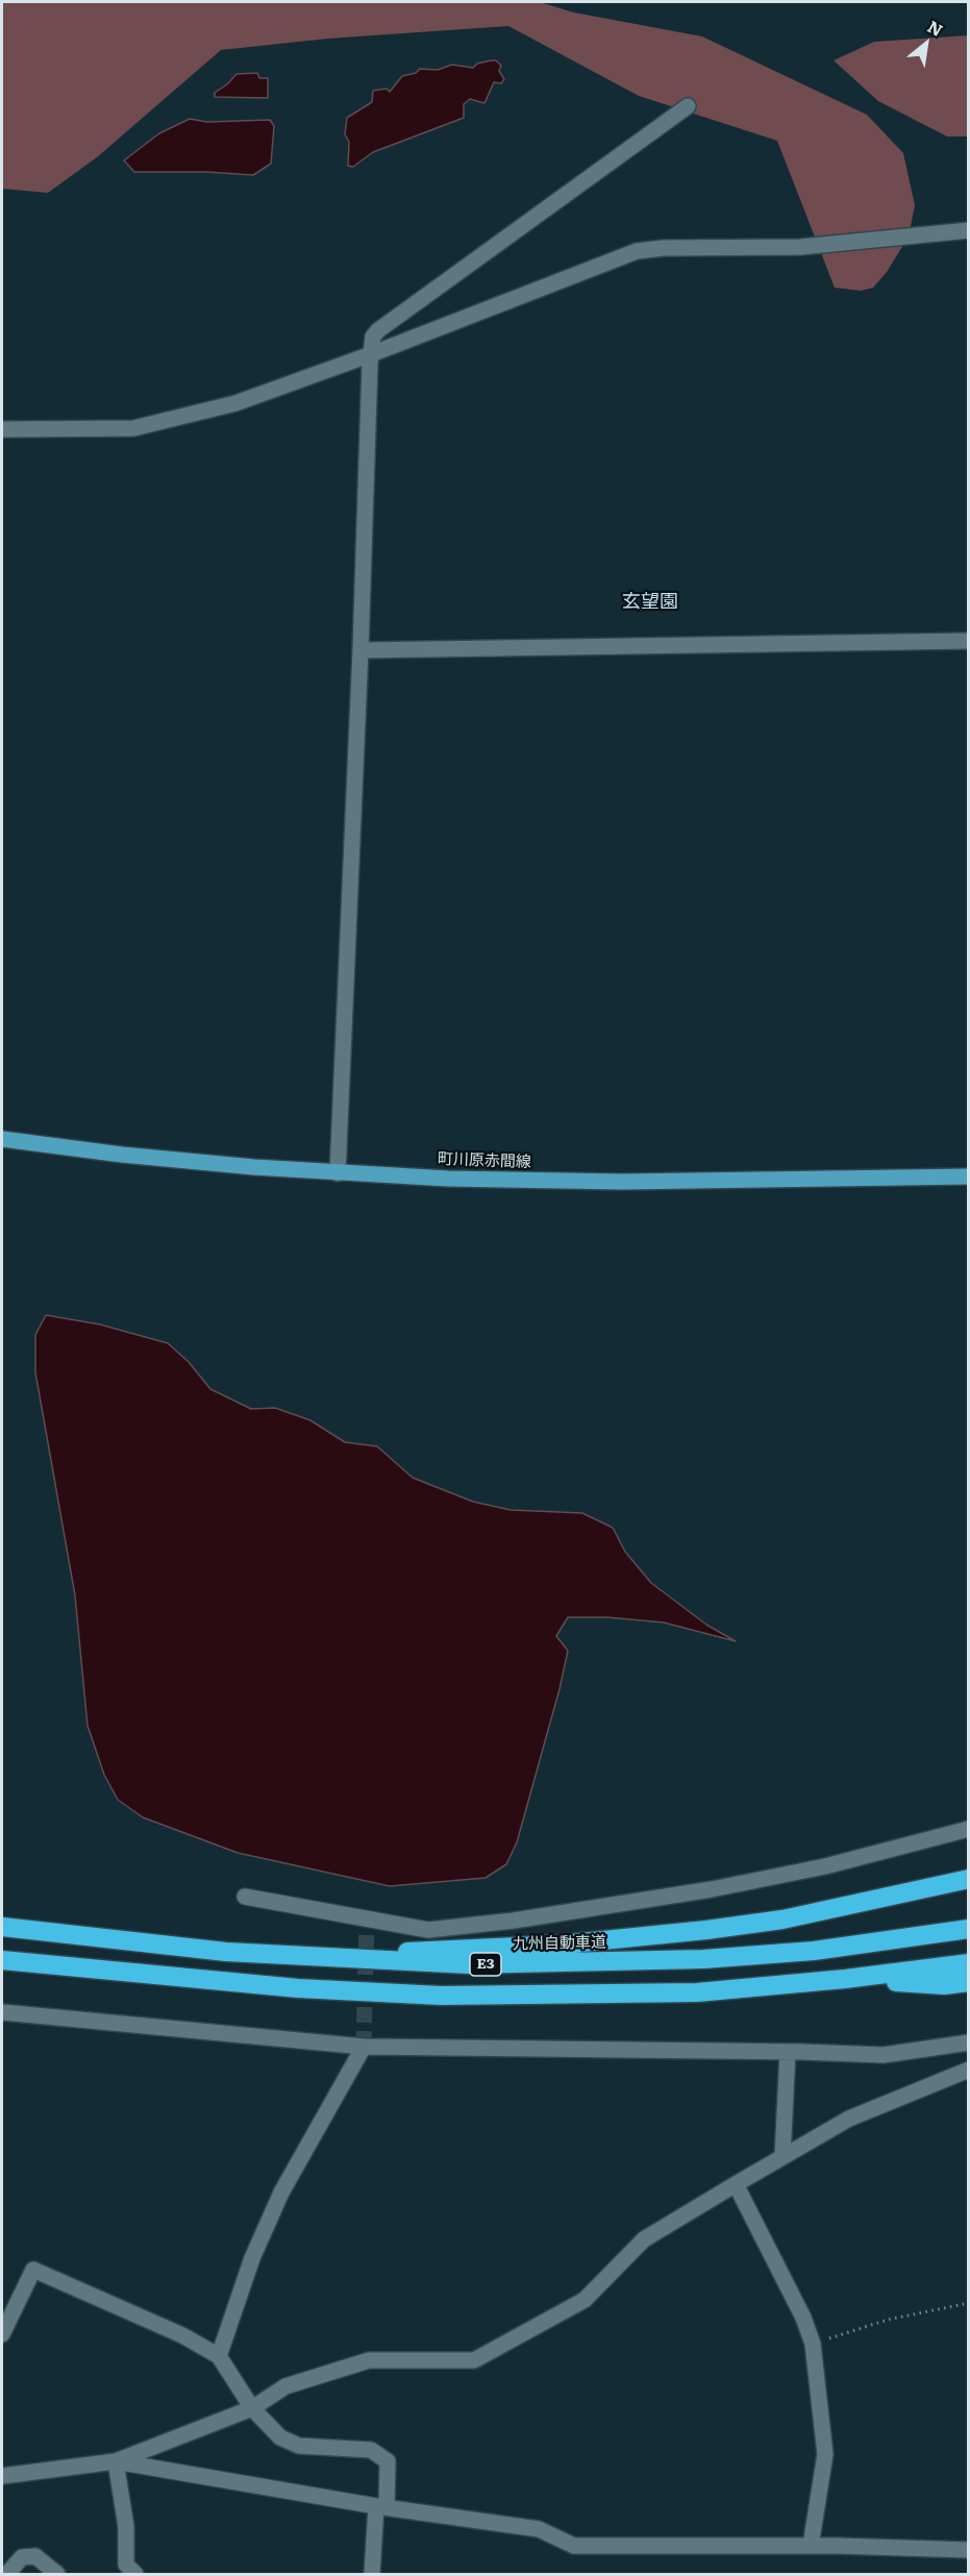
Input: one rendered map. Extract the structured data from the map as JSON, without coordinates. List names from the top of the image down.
{
  "streets": {
    "highway": ["九州自動車道", "E3"],
    "main road": ["町川原赤間線"]
  },
  "districts": ["玄望園"],
  "north": "top right"
}
